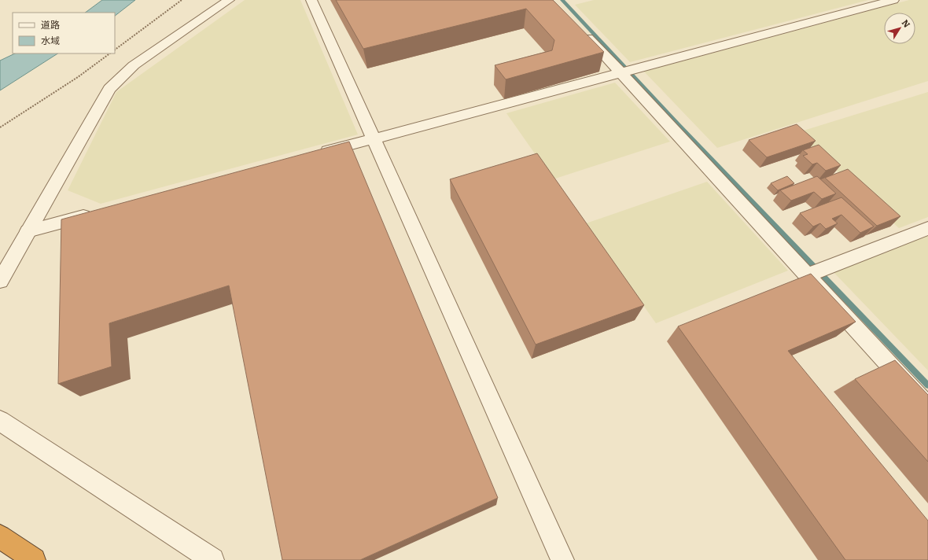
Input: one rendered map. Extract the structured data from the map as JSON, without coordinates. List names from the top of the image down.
{
  "legend": ["道路", "水域"],
  "north": "top right"
}
